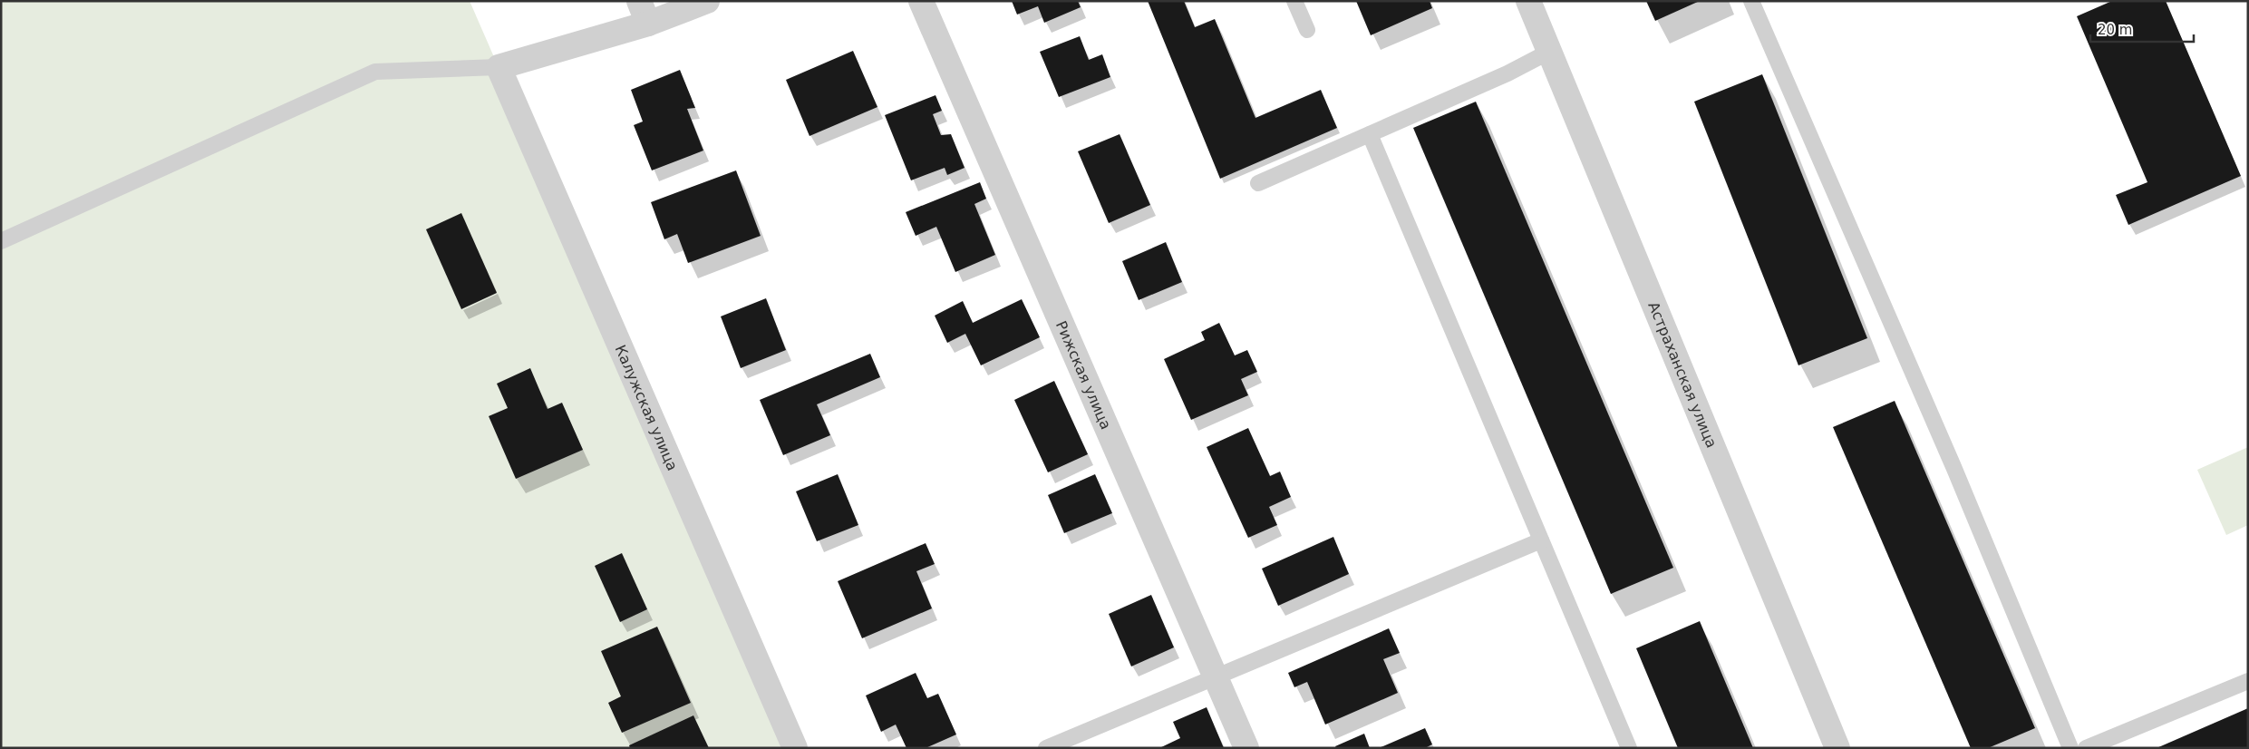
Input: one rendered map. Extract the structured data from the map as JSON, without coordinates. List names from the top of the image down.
{
  "streets": {
    "street": ["Рижская улица", "Астраханская улица", "Калужская улица"]
  },
  "scale_bar": "20 m"
}
